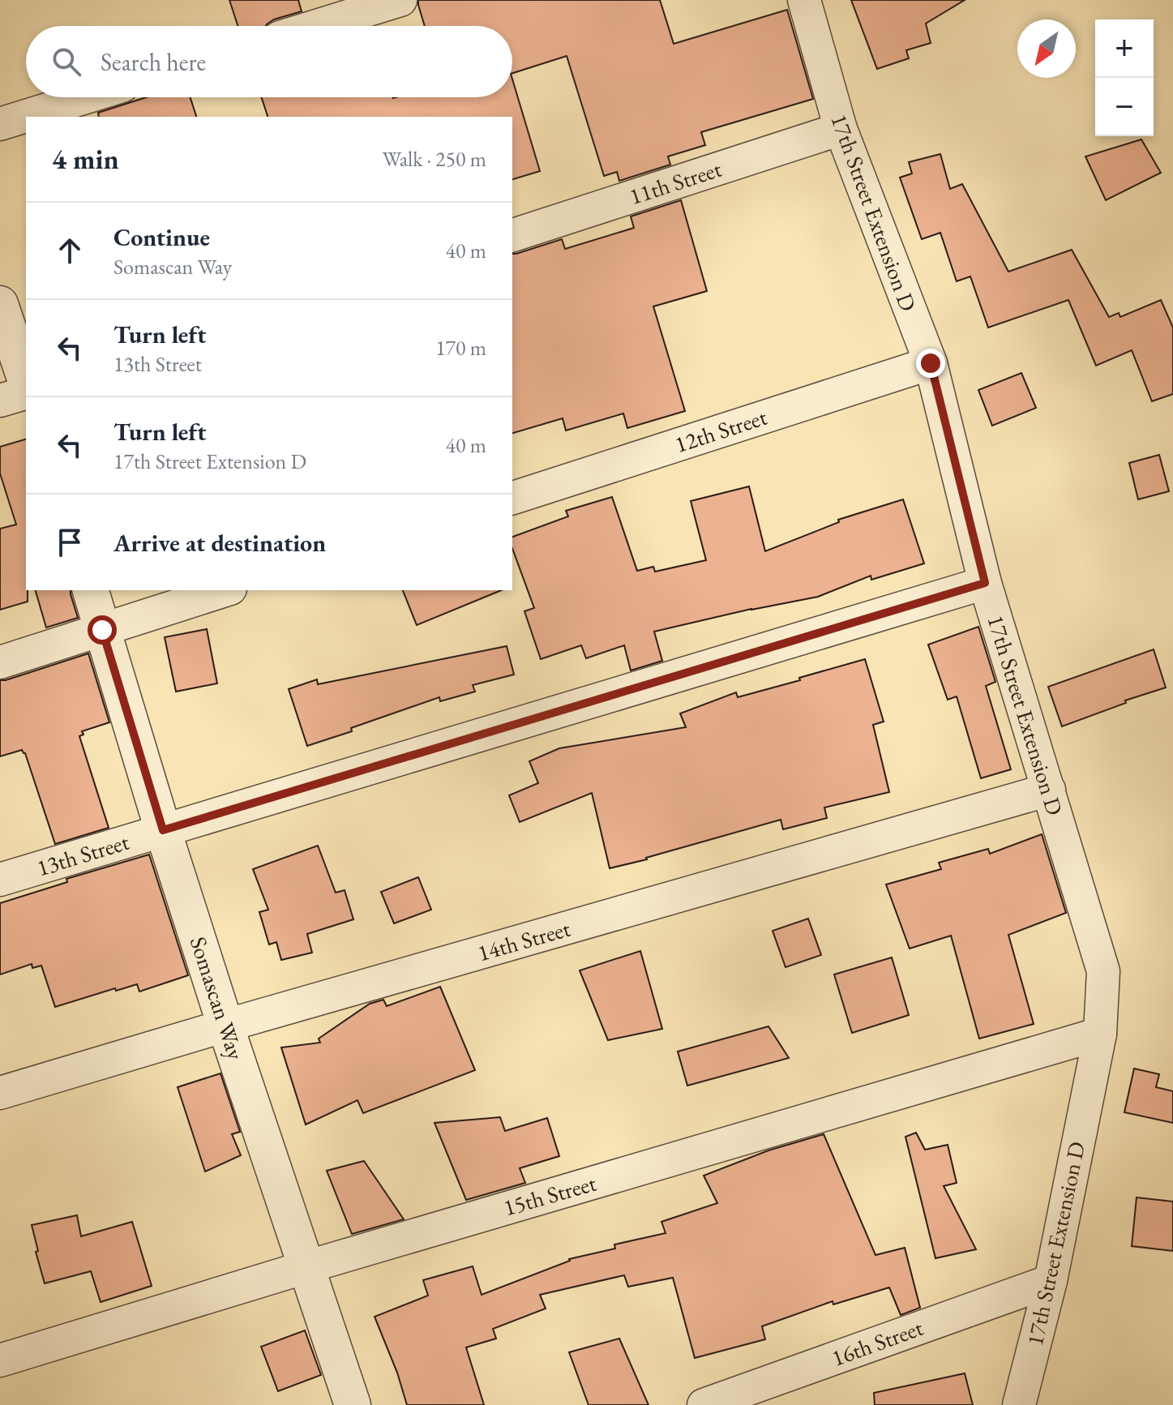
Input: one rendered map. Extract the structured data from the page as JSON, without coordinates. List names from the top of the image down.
{
  "streets": {
    "street": [
      "11th Street",
      "17th Street Extension D",
      "12th Street",
      "13th Street",
      "14th Street",
      "Somascan Way",
      "15th Street",
      "16th Street"
    ]
  },
  "crossings": [
    ["11th Street", "17th Street Extension D"],
    ["17th Street Extension D", "12th Street"],
    ["17th Street Extension D", "13th Street"],
    ["17th Street Extension D", "14th Street"],
    ["17th Street Extension D", "15th Street"],
    ["17th Street Extension D", "16th Street"],
    ["13th Street", "Somascan Way"],
    ["14th Street", "Somascan Way"],
    ["Somascan Way", "15th Street"]
  ],
  "north": "bottom left",
  "page": {
    "map_buttons": ["+", "−"],
    "search": "Search here",
    "heading": ["4 min", "Walk · 250 m"],
    "list": [
      ["Continue", "Somascan Way", "40 m"],
      ["Turn left", "13th Street", "170 m"],
      ["Turn left", "17th Street Extension D", "40 m"],
      "Arrive at destination"
    ]
  }
}
